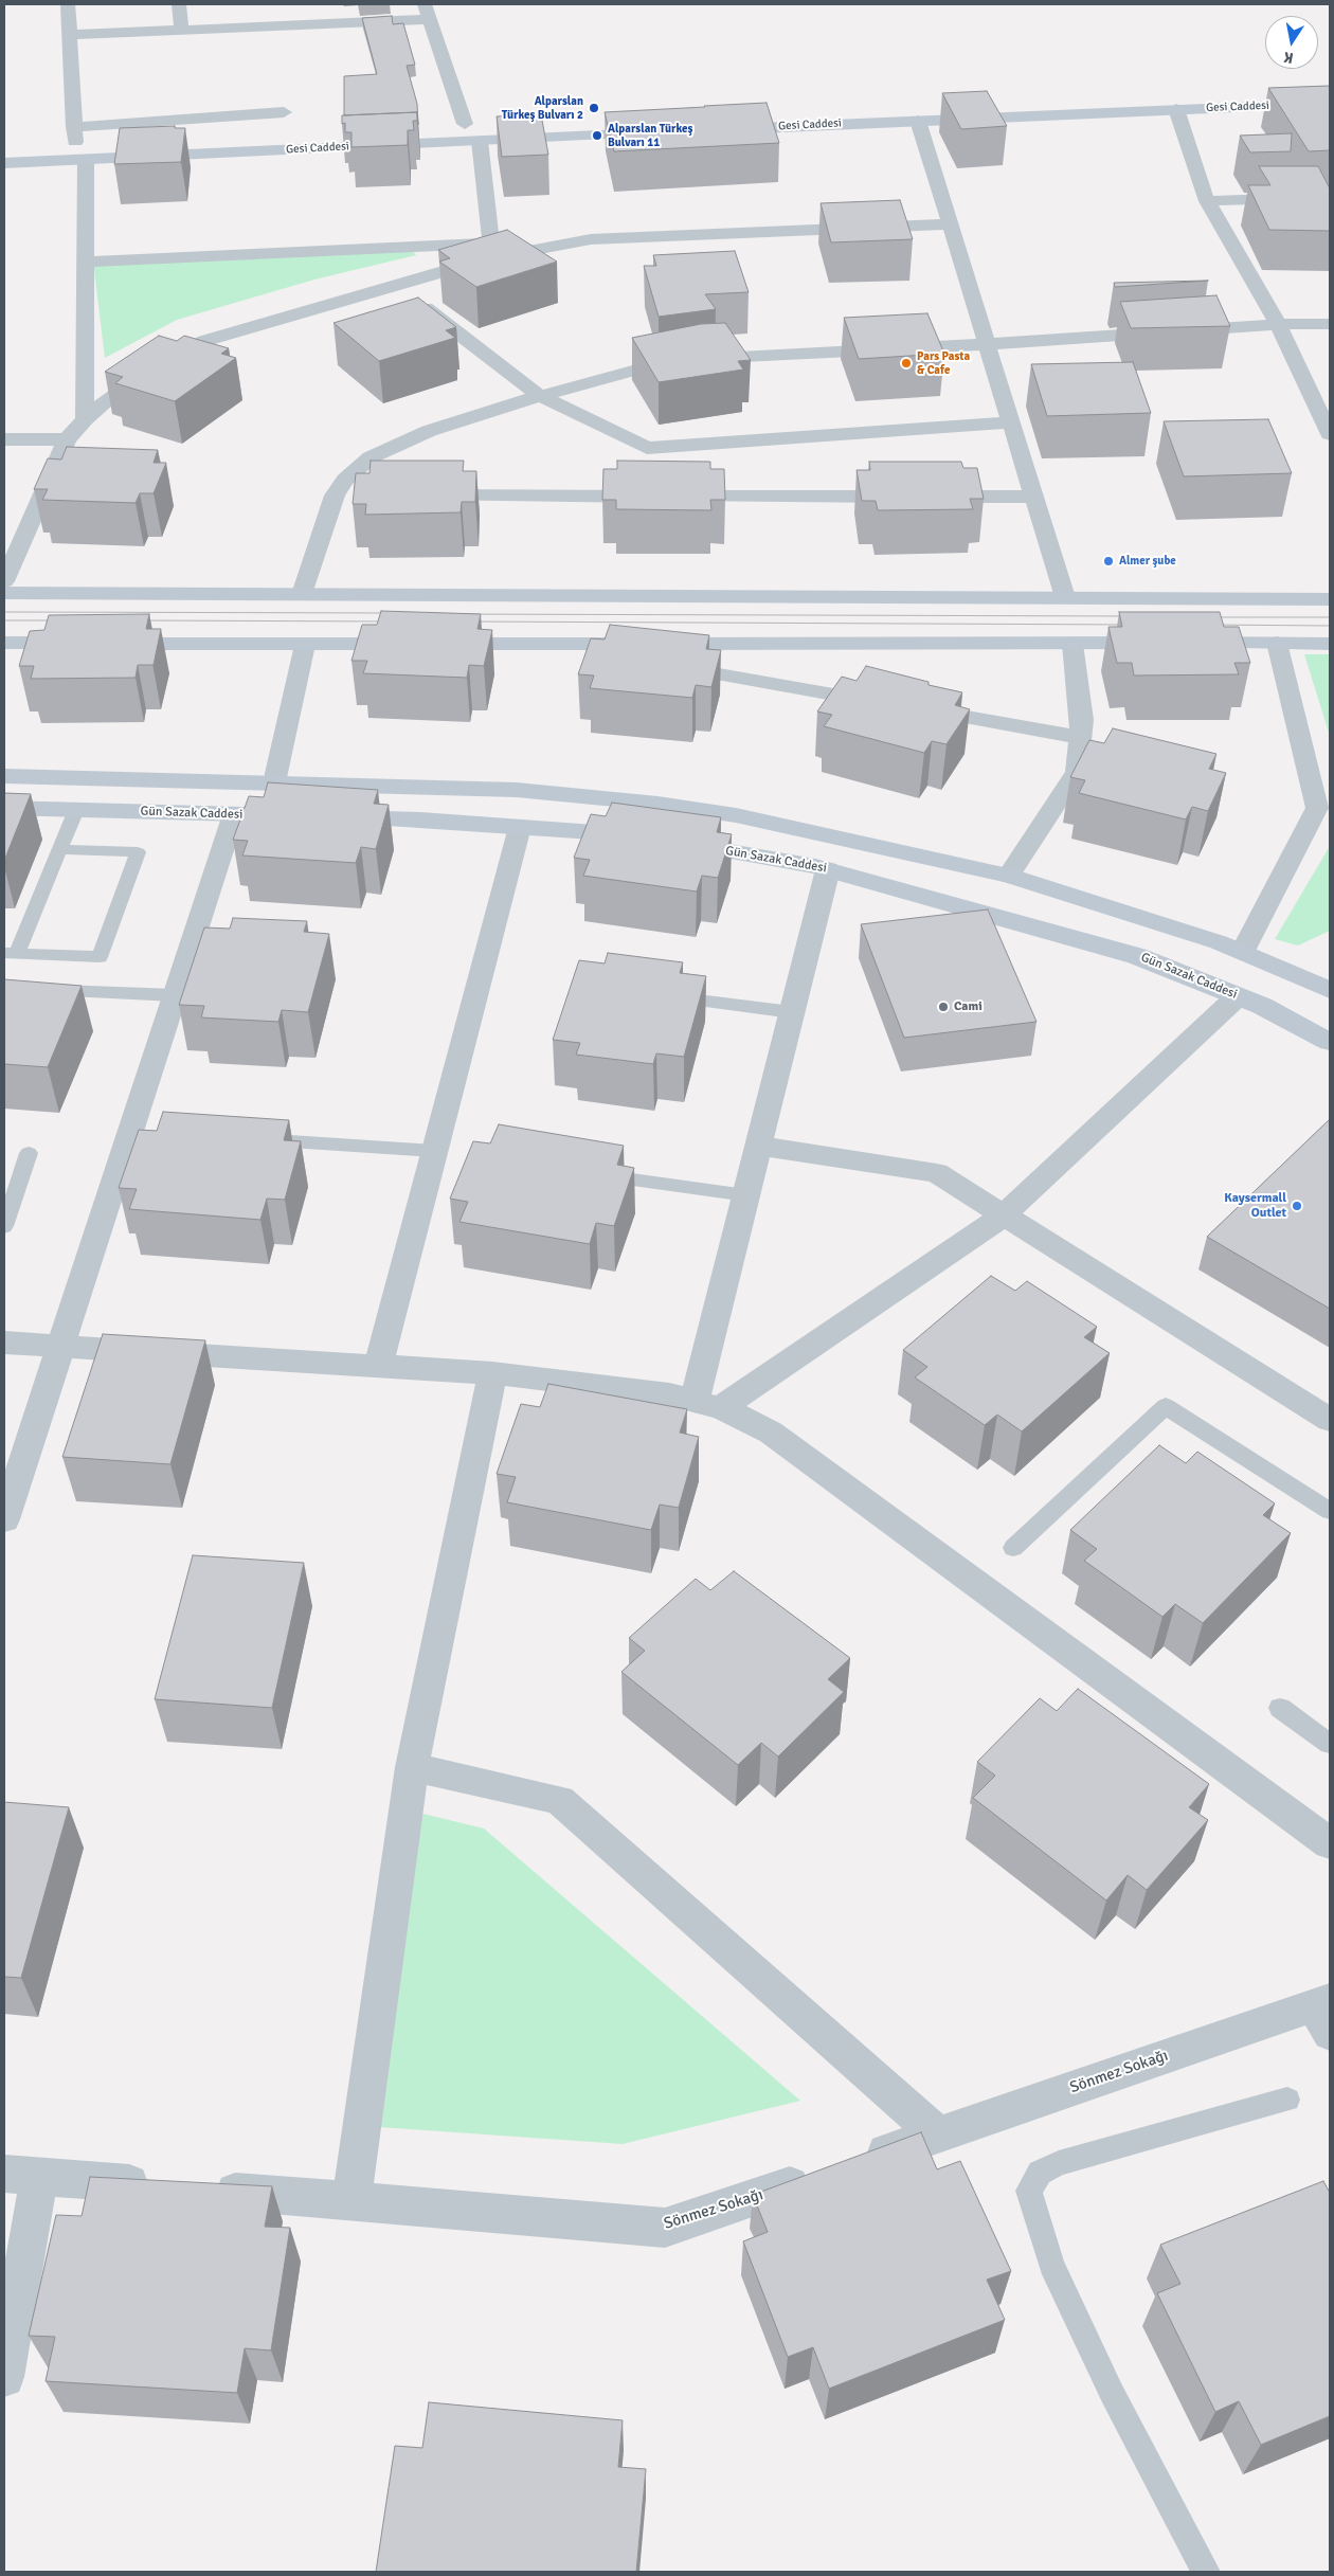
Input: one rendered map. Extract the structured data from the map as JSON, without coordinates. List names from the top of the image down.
{
  "streets": {
    "street": ["Gesi Caddesi", "Gün Sazak Caddesi", "Sönmez Sokağı"]
  },
  "places": [
    "Alparslan Türkeş Bulvarı 2",
    "Alparslan Türkeş Bulvarı 11",
    "Pars Pasta & Cafe",
    "Almer şube",
    "Cami",
    "Kaysermall Outlet"
  ],
  "north": "bottom"
}
